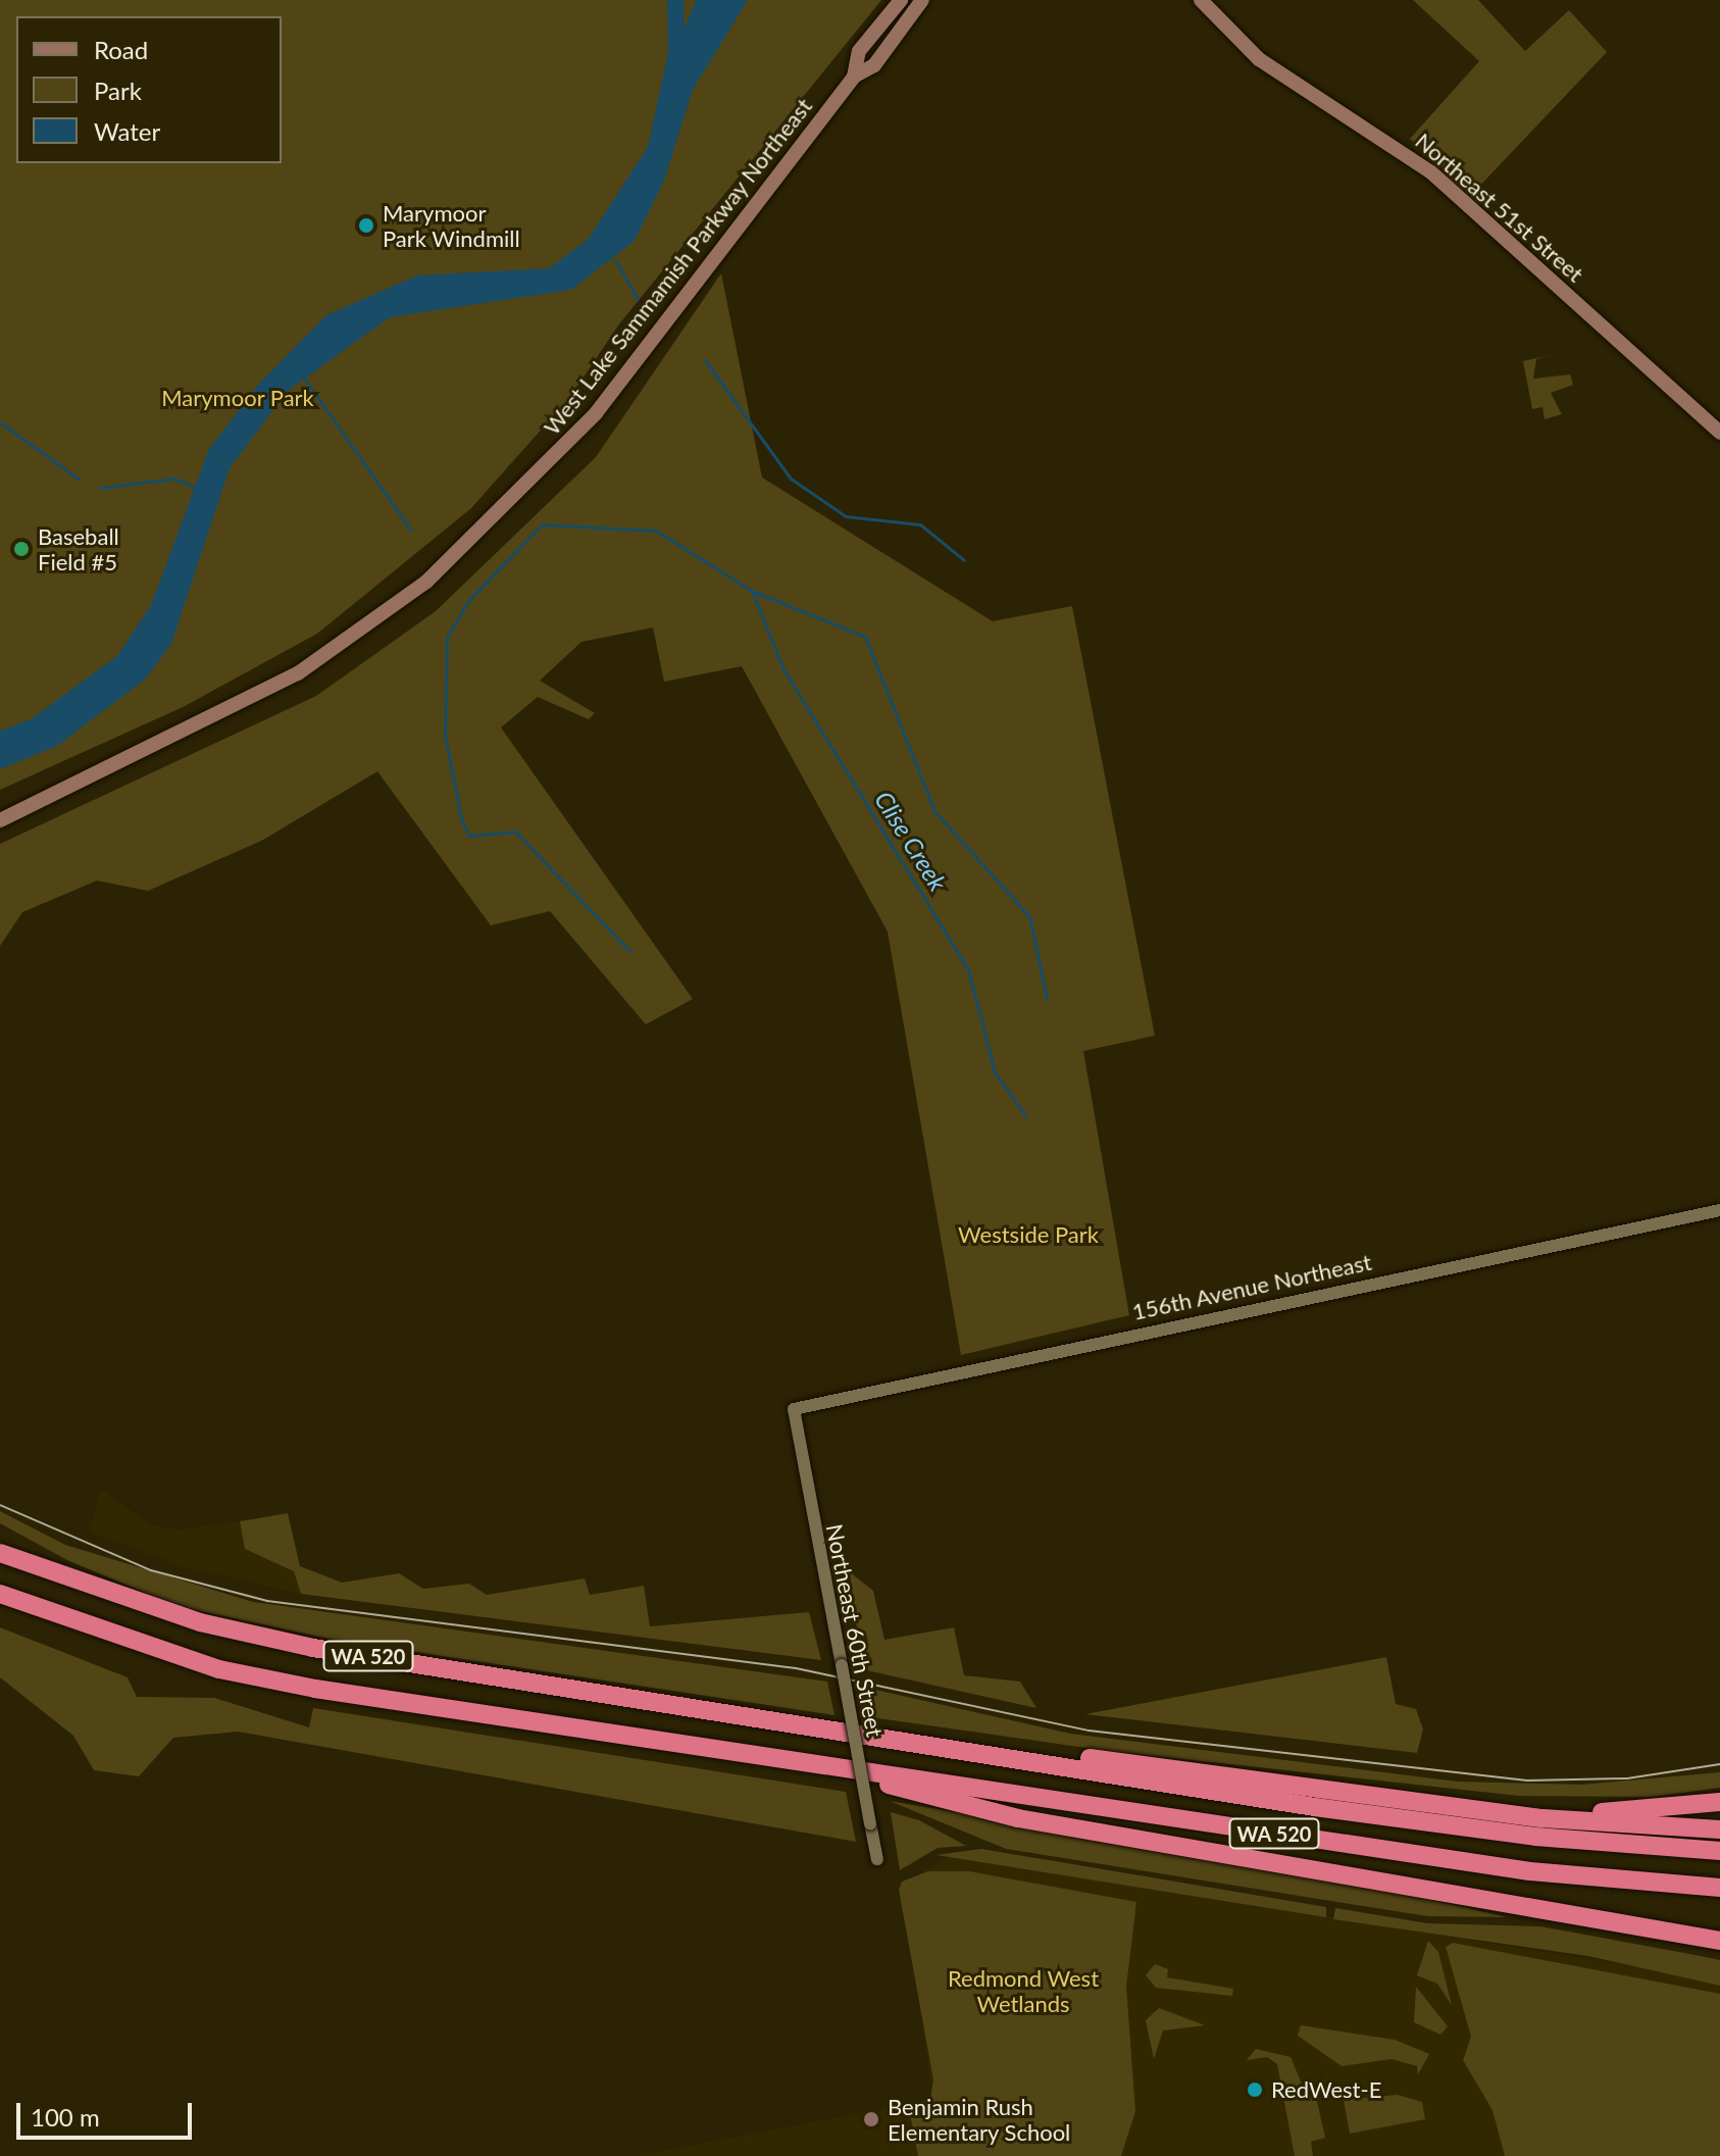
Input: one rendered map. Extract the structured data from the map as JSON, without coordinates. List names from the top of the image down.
{
  "streets": {
    "highway": ["WA 520"],
    "main road": ["Northeast 51st Street", "West Lake Sammamish Parkway Northeast"],
    "street": ["156th Avenue Northeast", "Northeast 60th Street"]
  },
  "crossings": [
    ["156th Avenue Northeast", "Northeast 60th Street"]
  ],
  "water": ["Clise Creek"],
  "parks": ["Marymoor Park", "Westside Park", "Redmond West Wetlands"],
  "places": [
    "Marymoor Park Windmill",
    "Baseball Field #5",
    "RedWest-E",
    "Benjamin Rush Elementary School"
  ],
  "legend": ["Road", "Park", "Water"],
  "scale_bar": "100 m"
}
